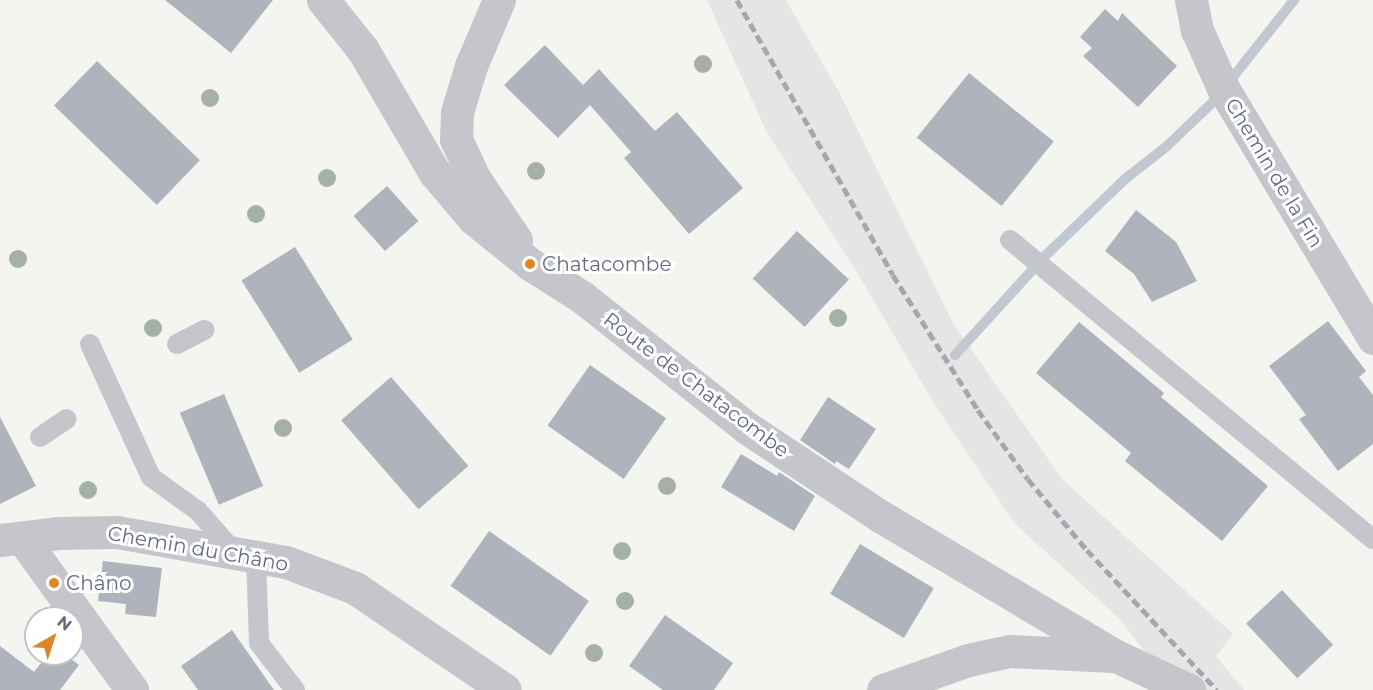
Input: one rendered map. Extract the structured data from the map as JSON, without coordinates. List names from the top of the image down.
{
  "streets": {
    "street": ["Chemin de la Fin", "Route de Chatacombe", "Chemin du Châno"]
  },
  "places": ["Chatacombe", "Châno"],
  "north": "top right"
}
